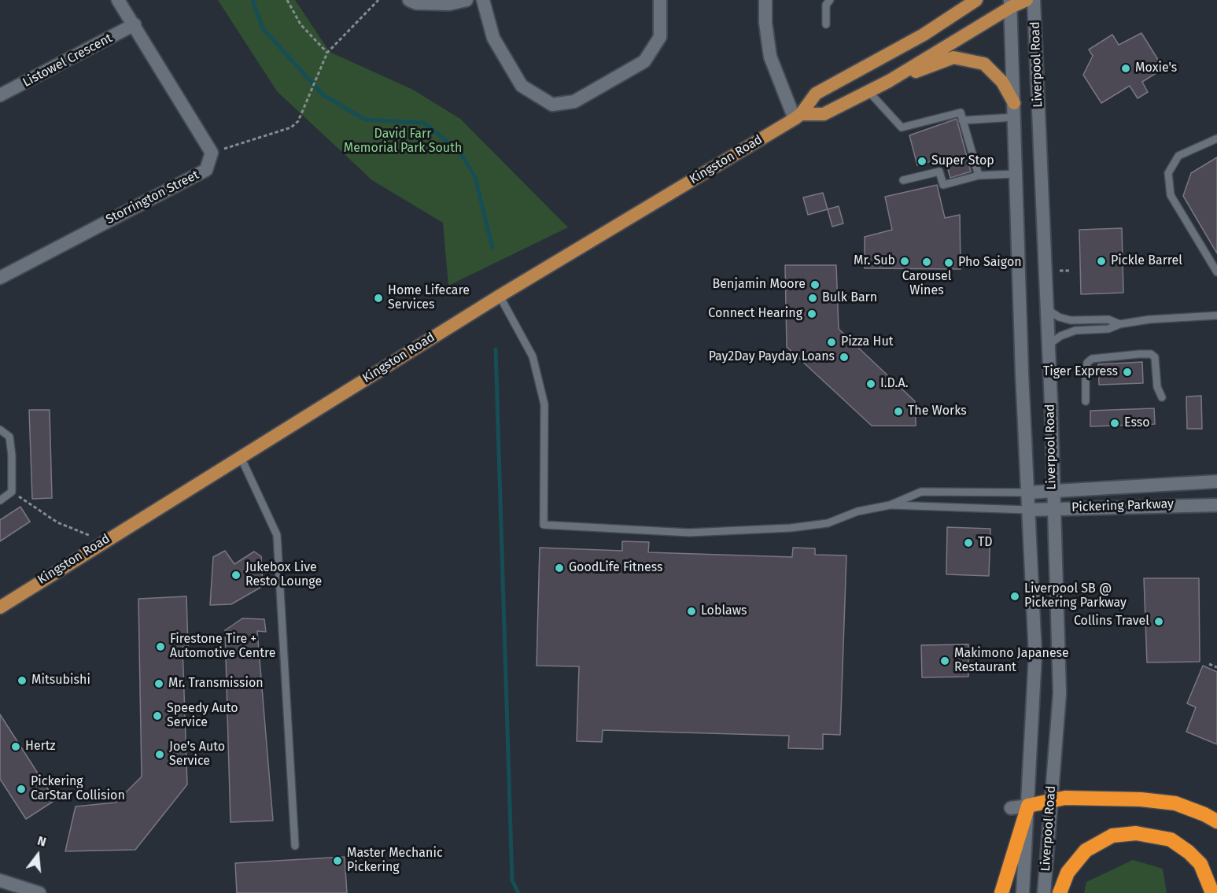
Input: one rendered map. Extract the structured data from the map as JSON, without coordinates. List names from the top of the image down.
{
  "streets": {
    "main road": [
      "Listowel Crescent",
      "Liverpool Road",
      "Kingston Road",
      "Storrington Street",
      "Pickering Parkway"
    ]
  },
  "crossings": [
    ["Liverpool Road", "Pickering Parkway"]
  ],
  "parks": ["David Farr Memorial Park South"],
  "places": [
    "Moxie's",
    "Super Stop",
    "Mr. Sub",
    "Pickle Barrel",
    "Carousel Wines",
    "Pho Saigon",
    "Benjamin Moore",
    "Home Lifecare Services",
    "Bulk Barn",
    "Connect Hearing",
    "Pizza Hut",
    "Pay2Day Payday Loans",
    "Tiger Express",
    "I.D.A.",
    "The Works",
    "Esso",
    "TD",
    "GoodLife Fitness",
    "Jukebox Live Resto Lounge",
    "Liverpool SB @ Pickering Parkway",
    "Loblaws",
    "Collins Travel",
    "Firestone Tire + Automotive Centre",
    "Makimono Japanese Restaurant",
    "Mitsubishi",
    "Mr. Transmission",
    "Speedy Auto Service",
    "Hertz",
    "Joe's Auto Service",
    "Pickering CarStar Collision",
    "Master Mechanic Pickering"
  ],
  "north": "top"
}
